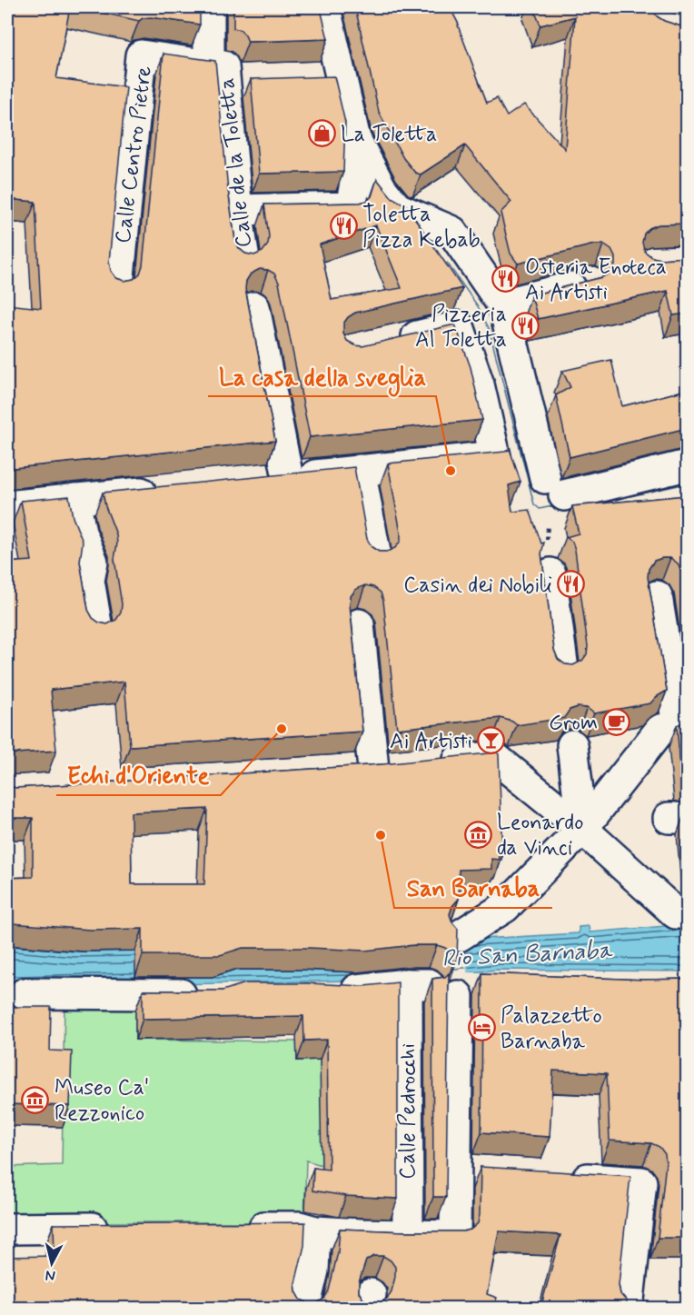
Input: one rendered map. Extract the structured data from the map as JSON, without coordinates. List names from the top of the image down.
{
  "streets": {
    "street": ["Calle Centro Pietre", "Calle de la Toletta", "Calle Pedrocchi"]
  },
  "crossings": [
    ["Calle Centro Pietre", "Calle de la Toletta"]
  ],
  "water": ["Rio San Barnaba"],
  "places": {
    "shop": ["La Toletta"],
    "restaurant": [
      "Toletta Pizza Kebab",
      "Osteria Enoteca Ai Artisti",
      "Pizzeria Al Toletta",
      "Casin dei Nobili"
    ],
    "other": ["La casa della sveglia", "Echi d'Oriente", "San Barnaba"],
    "cafe": ["Grom"],
    "bar": ["Ai Artisti"],
    "museum": ["Leonardo da Vinci", "Museo Ca' Rezzonico"],
    "hotel": ["Palazzetto Barnaba"]
  },
  "north": "bottom"
}
